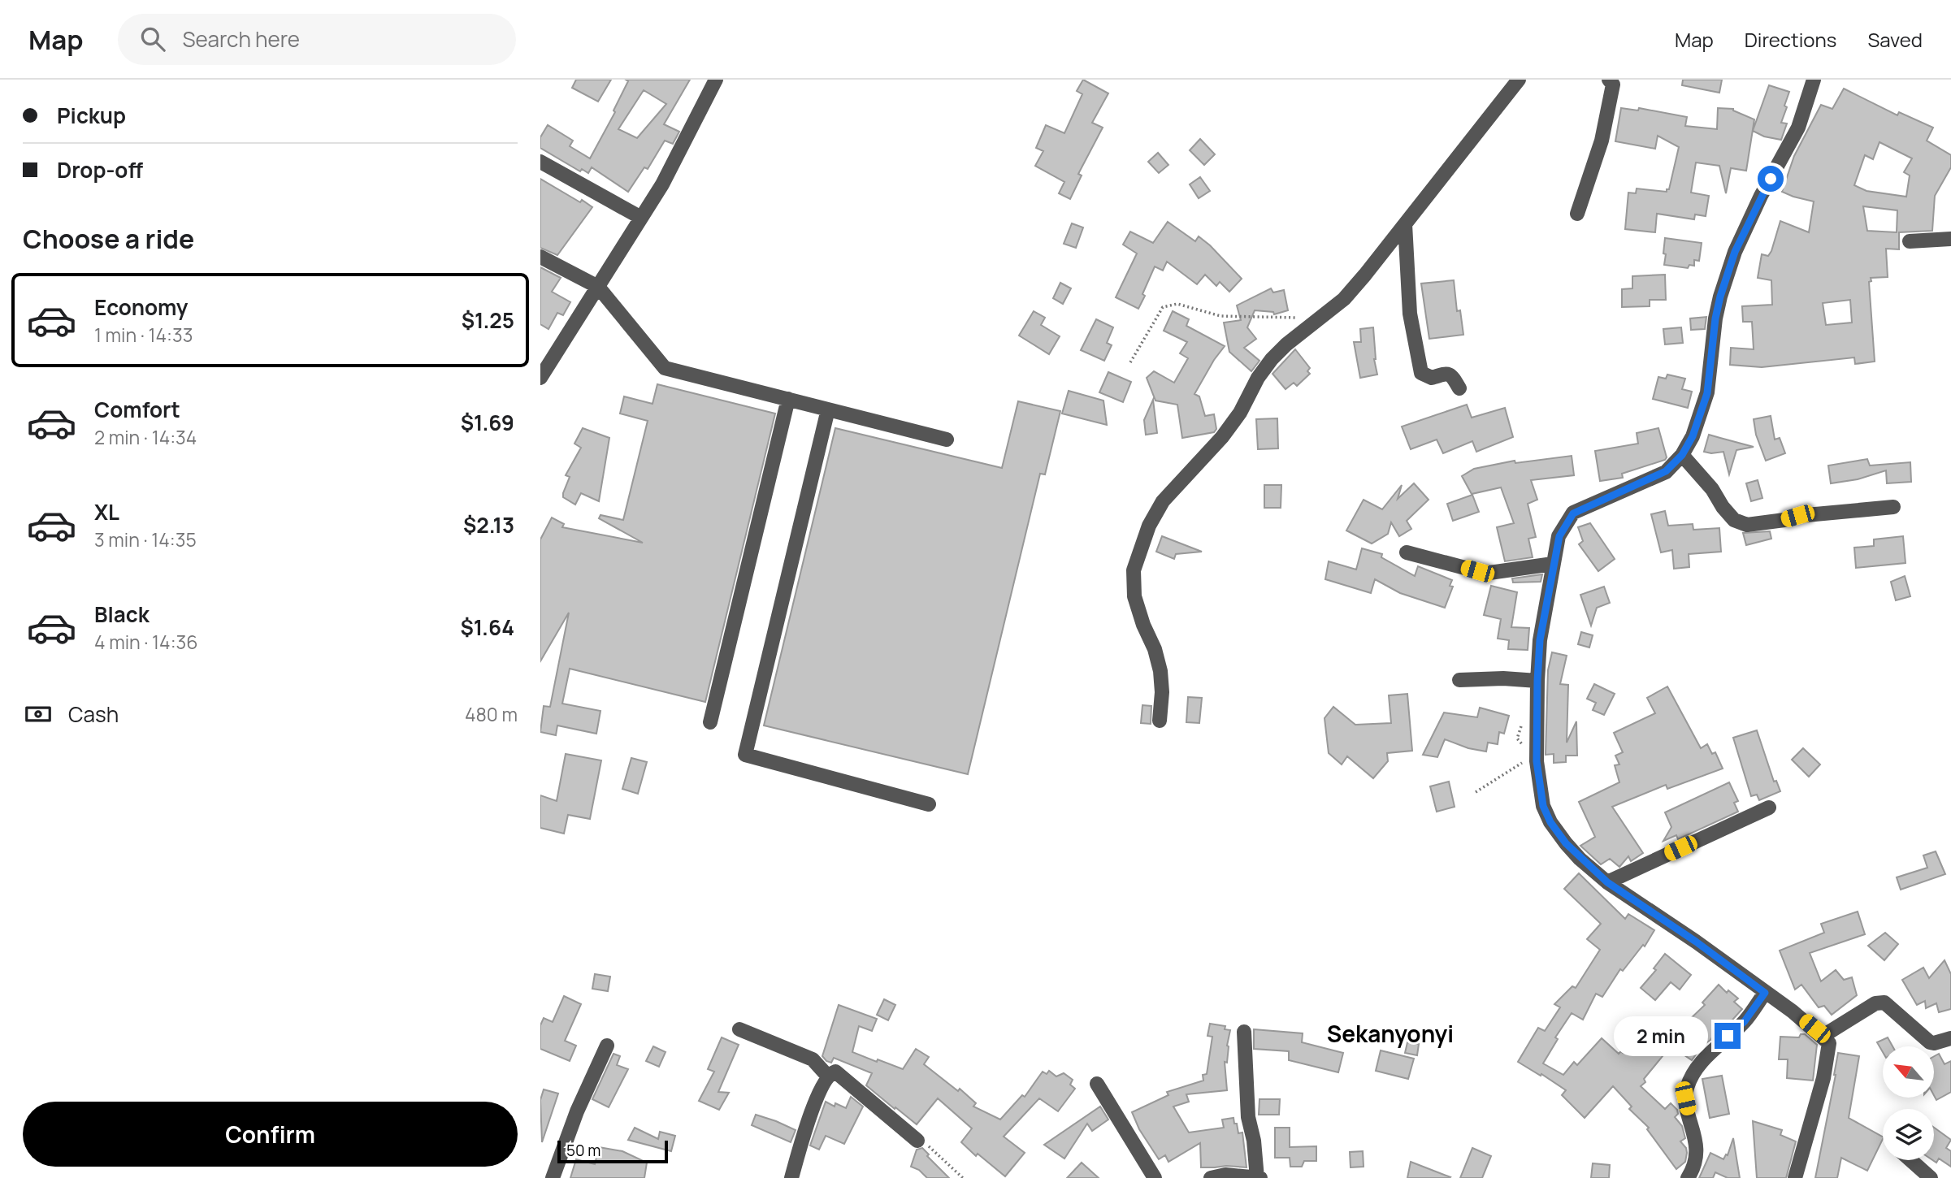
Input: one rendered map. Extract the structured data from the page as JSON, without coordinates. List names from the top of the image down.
{
  "districts": ["Sekanyonyi"],
  "scale_bar": "50 m",
  "north": "top left",
  "page": {
    "header": "Map",
    "search": "Search here",
    "nav": ["Map", "Directions", "Saved"],
    "banner": ["Pickup", "Drop-off"],
    "heading": "Choose a ride",
    "list": [
      {
        "name": "Economy",
        "note": "1 min · 14:33",
        "value": "$1.25"
      },
      {
        "name": "Comfort",
        "note": "2 min · 14:34",
        "value": "$1.69"
      },
      {
        "name": "XL",
        "note": "3 min · 14:35",
        "value": "$2.13"
      },
      {
        "name": "Black",
        "note": "4 min · 14:36",
        "value": "$1.64"
      }
    ],
    "pay": ["Cash", "480 m"],
    "bubble": "2 min",
    "buttons": "Confirm",
    "scale": "50 m"
  }
}
